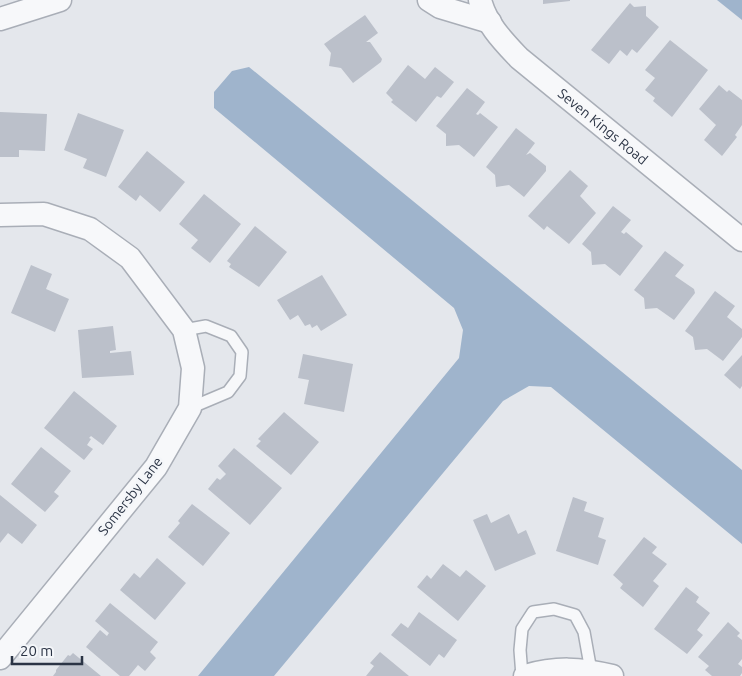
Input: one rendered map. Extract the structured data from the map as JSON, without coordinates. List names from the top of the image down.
{
  "streets": {
    "street": ["Seven Kings Road", "Somersby Lane"]
  },
  "scale_bar": "20 m"
}
